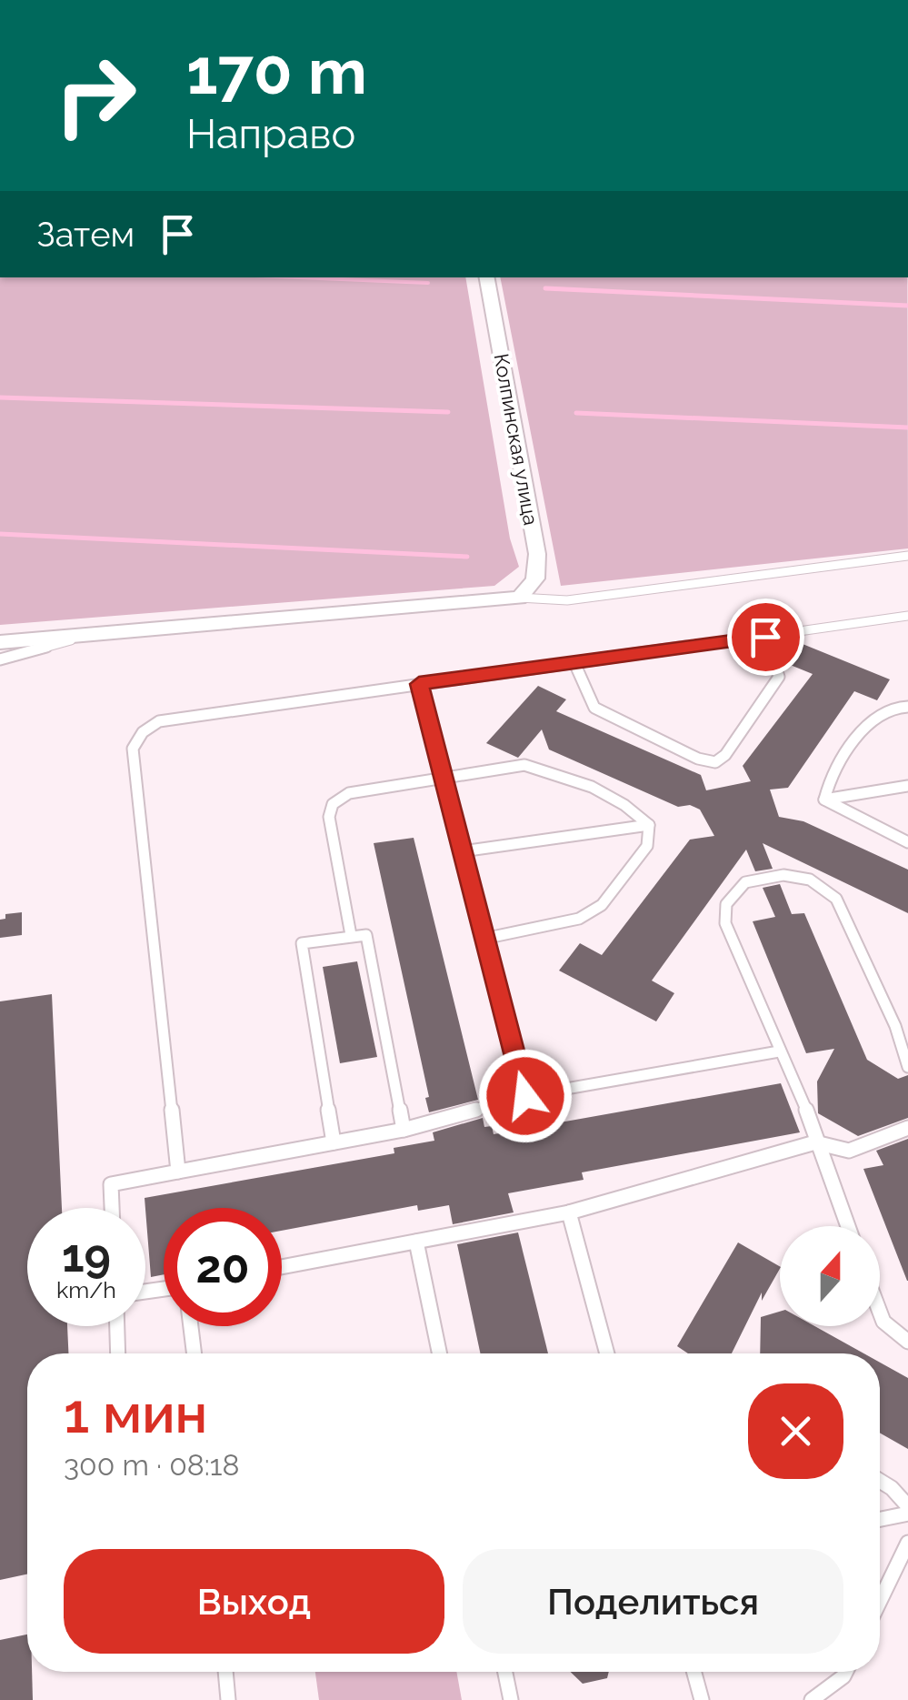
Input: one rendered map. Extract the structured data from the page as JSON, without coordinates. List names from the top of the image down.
{
  "streets": {
    "street": ["Колпинская улица"]
  },
  "north": "top",
  "page": {
    "turn": ["170 m", "Направо"],
    "then": "Затем",
    "speed": "19 km/h",
    "limit": "20",
    "heading": ["1 мин", "300 m · 08:18"],
    "buttons": ["Выход", "Поделиться"]
  }
}
